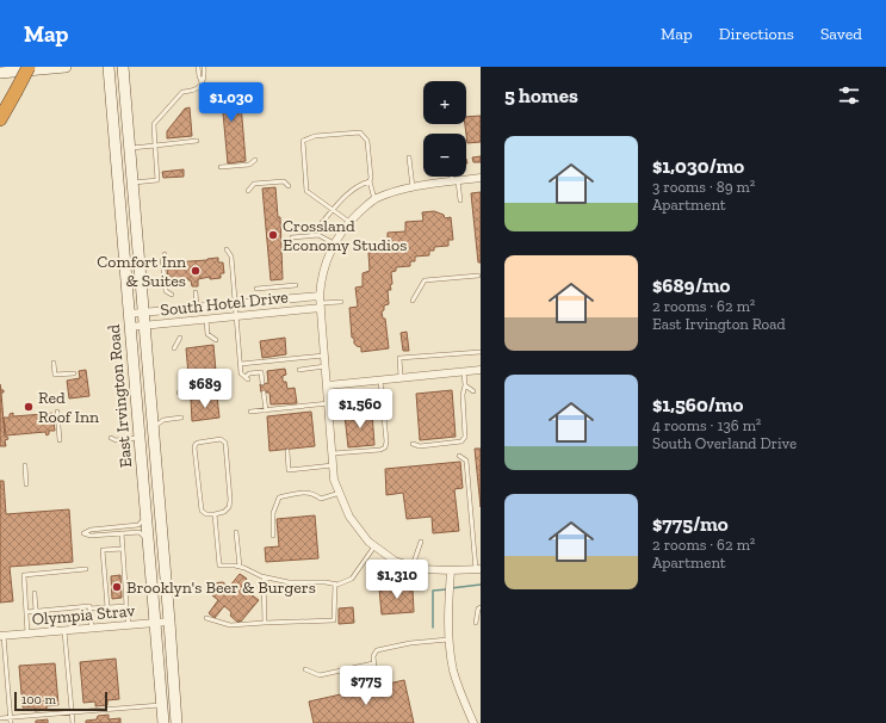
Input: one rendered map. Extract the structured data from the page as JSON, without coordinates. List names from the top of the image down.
{
  "streets": {
    "main road": ["East Irvington Road"],
    "street": ["South Hotel Drive", "Olympia Strav"]
  },
  "crossings": [
    ["South Hotel Drive", "East Irvington Road"],
    ["East Irvington Road", "Olympia Strav"]
  ],
  "places": [
    "Crossland Economy Studios",
    "Comfort Inn & Suites",
    "Red Roof Inn",
    "Brooklyn's Beer & Burgers"
  ],
  "scale_bar": "100 m",
  "page": {
    "header": "Map",
    "nav": ["Map", "Directions", "Saved"],
    "heading": "5 homes",
    "map_buttons": ["+", "−"],
    "price": [
      "$1,030",
      "$689",
      "$1,560",
      "$1,310",
      "$775"
    ],
    "list": [
      {
        "name": "$1,030/mo",
        "note": "3 rooms · 89 m² · Apartment"
      },
      {
        "name": "$689/mo",
        "note": "2 rooms · 62 m² · East Irvington Road"
      },
      {
        "name": "$1,560/mo",
        "note": "4 rooms · 136 m² · South Overland Drive"
      },
      {
        "name": "$775/mo",
        "note": "2 rooms · 62 m² · Apartment"
      }
    ],
    "scale": "100 m"
  }
}
